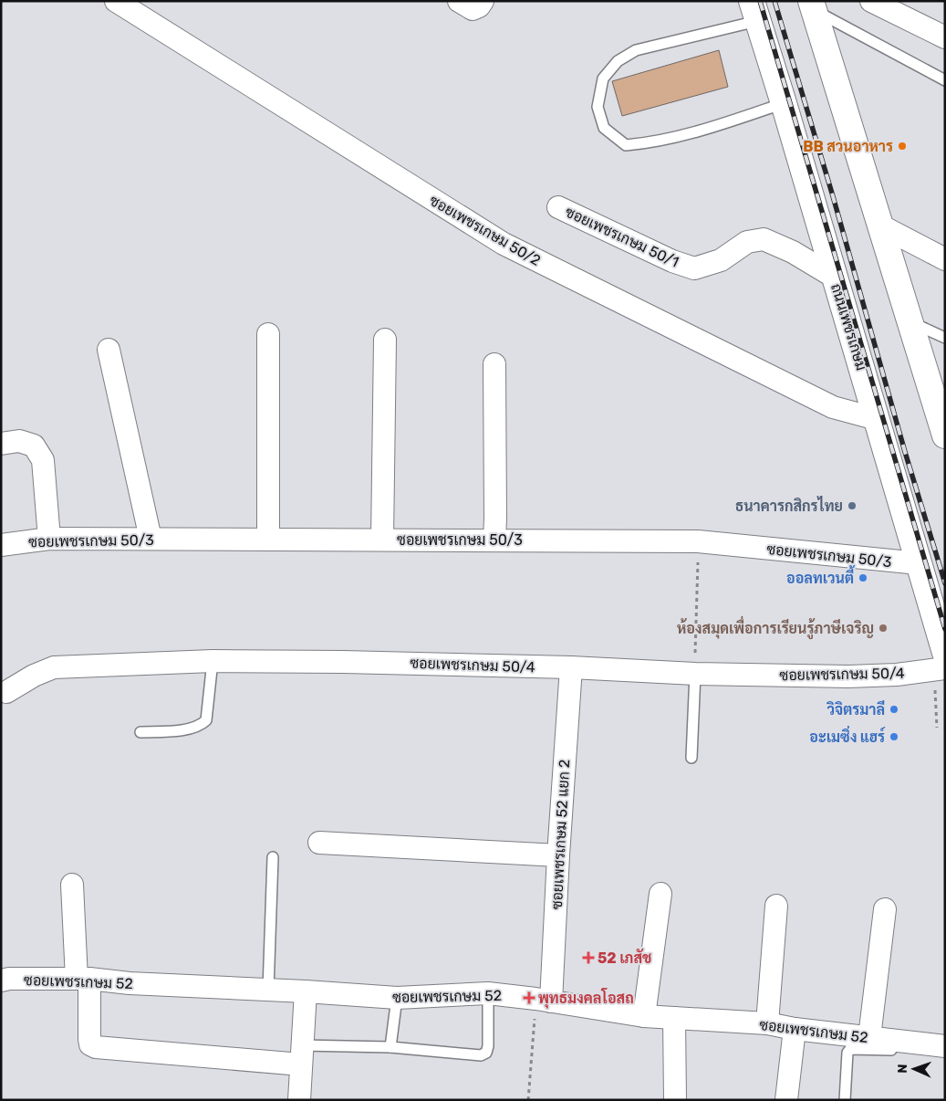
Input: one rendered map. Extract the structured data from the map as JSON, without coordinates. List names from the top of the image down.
{
  "streets": {
    "main road": ["ถนนเพชรเกษม"],
    "street": [
      "ซอยเพชรเกษม 50/2",
      "ซอยเพชรเกษม 50/1",
      "ซอยเพชรเกษม 50/3",
      "ซอยเพชรเกษม 50/4",
      "ซอยเพชรเกษม 52 แยก 2",
      "ซอยเพชรเกษม 52"
    ]
  },
  "crossings": [
    ["ซอยเพชรเกษม 50/2", "ถนนเพชรเกษม"],
    ["ซอยเพชรเกษม 50/1", "ถนนเพชรเกษม"],
    ["ถนนเพชรเกษม", "ซอยเพชรเกษม 50/3"],
    ["ซอยเพชรเกษม 50/4", "ซอยเพชรเกษม 52 แยก 2"],
    ["ซอยเพชรเกษม 52 แยก 2", "ซอยเพชรเกษม 52"]
  ],
  "places": {
    "other": [
      "BB สวนอาหาร",
      "ธนาคารกสิกรไทย",
      "ออลทเวนตี้",
      "ห้องสมุดเพื่อการเรียนรู้ภาษีเจริญ",
      "วิจิตรมาลี",
      "อะเมซิ่ง แฮร์"
    ],
    "health": ["52 เภสัช", "พุทธมงคลโอสถ"]
  },
  "north": "left"
}
